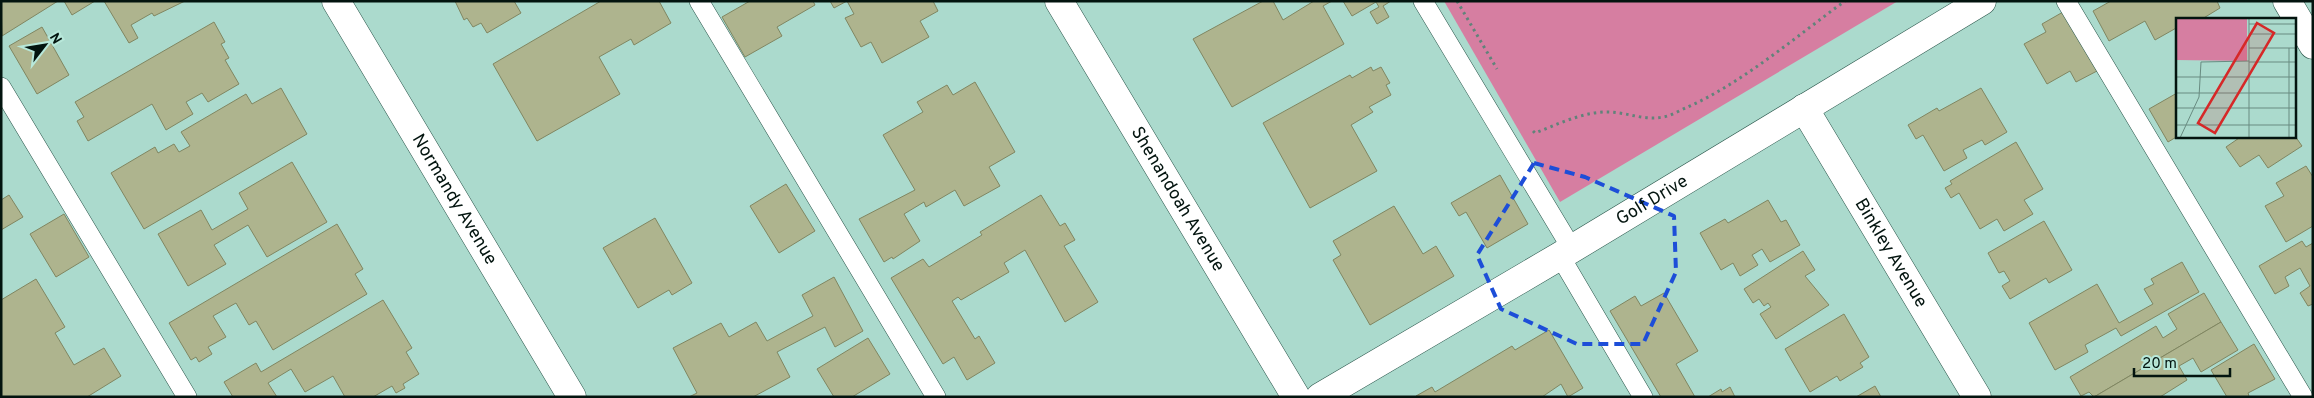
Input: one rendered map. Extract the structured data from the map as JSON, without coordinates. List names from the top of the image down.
{
  "streets": {
    "street": [
      "Normandy Avenue",
      "Shenandoah Avenue",
      "Golf Drive",
      "Binkley Avenue"
    ]
  },
  "crossings": [
    ["Golf Drive", "Binkley Avenue"]
  ],
  "scale_bar": "20 m",
  "north": "top right"
}
